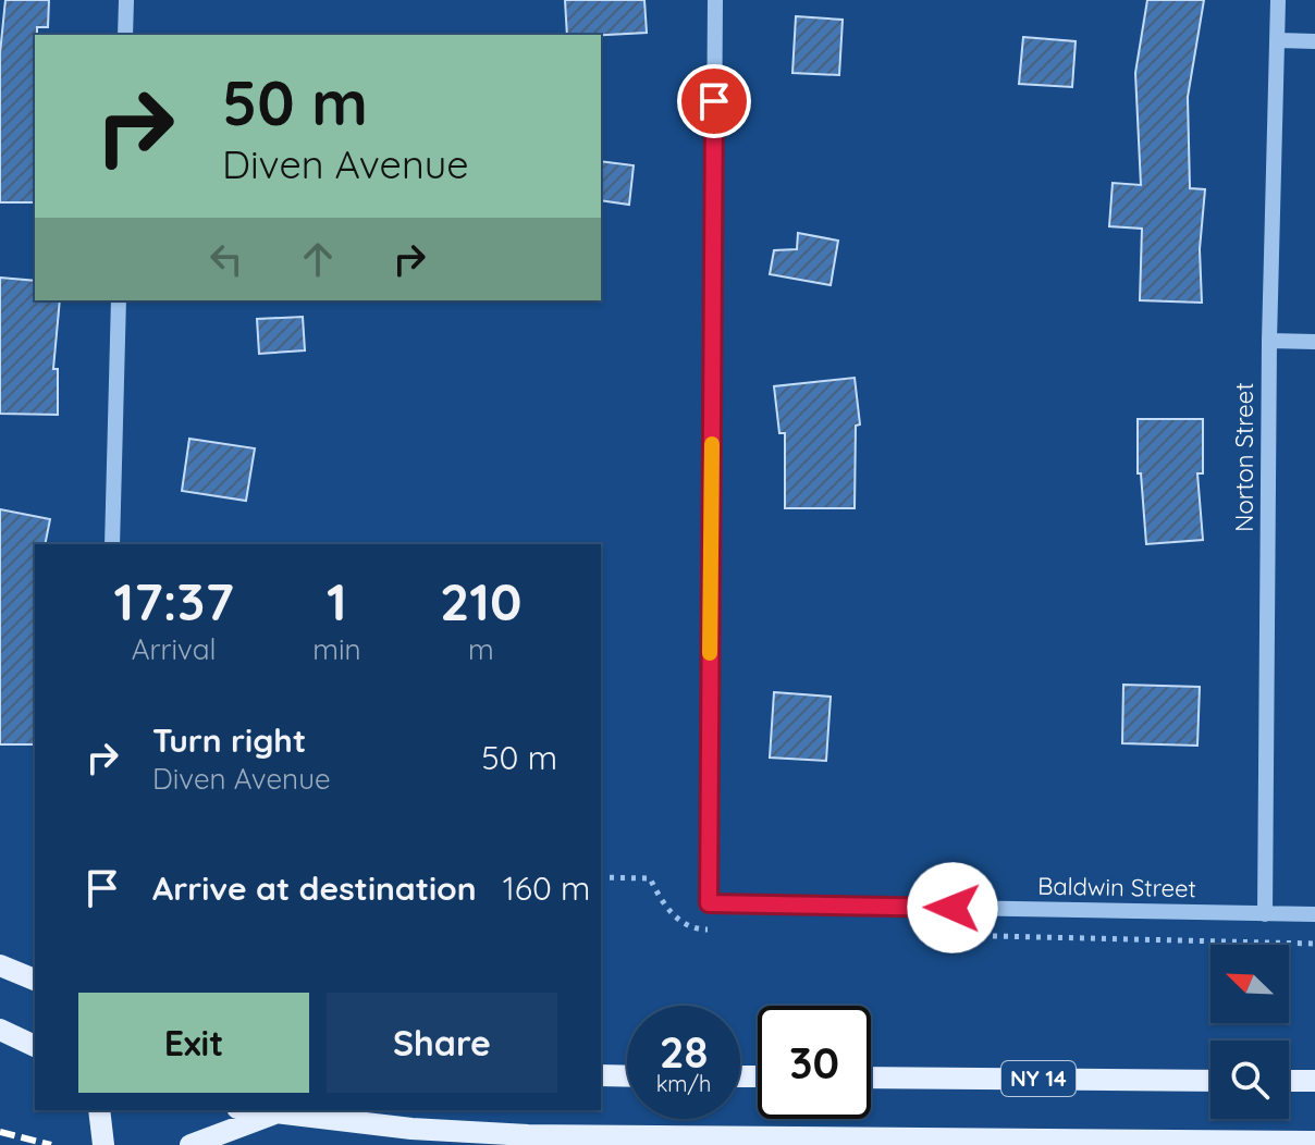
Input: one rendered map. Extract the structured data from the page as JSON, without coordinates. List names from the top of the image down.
{
  "streets": {
    "main road": ["NY 14"],
    "street": ["Norton Street", "Baldwin Street"]
  },
  "crossings": [
    ["Norton Street", "Baldwin Street"]
  ],
  "north": "top left",
  "page": {
    "turn": ["50 m", "Diven Avenue"],
    "eta": [
      "17:37",
      "Arrival",
      "1",
      "min",
      "210",
      "m"
    ],
    "list": [
      {
        "name": "Turn right",
        "note": "Diven Avenue",
        "value": "50 m"
      },
      {
        "name": "Arrive at destination",
        "value": "160 m"
      }
    ],
    "buttons": ["Exit", "Share"],
    "speed": "28 km/h",
    "limit": "30"
  }
}
